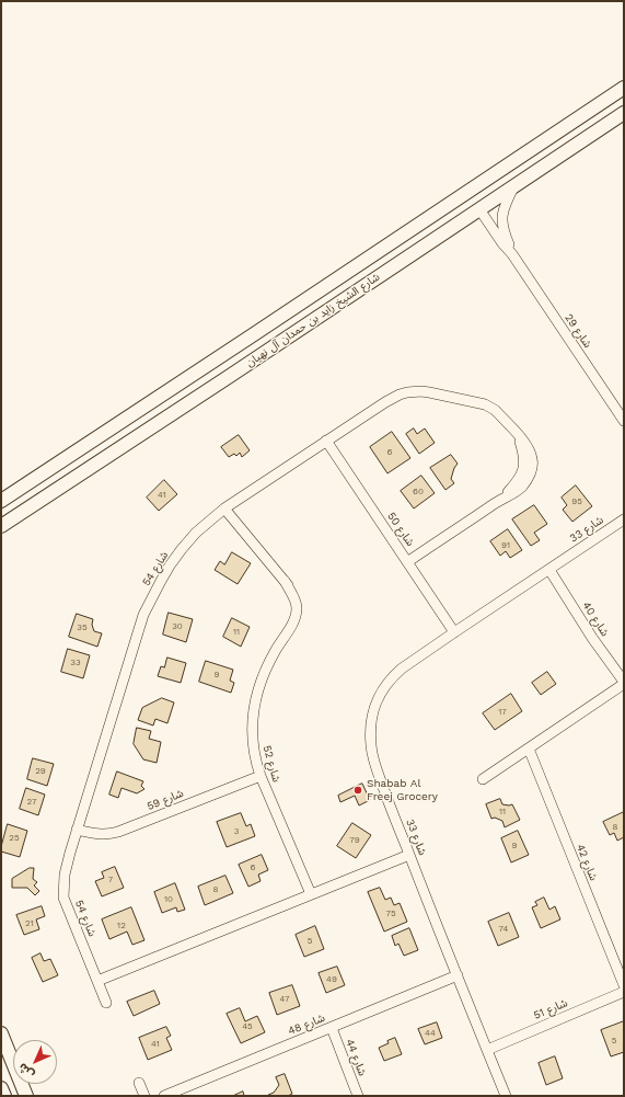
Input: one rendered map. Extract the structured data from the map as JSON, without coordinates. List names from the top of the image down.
{
  "streets": {
    "main road": ["شارع الشيخ زايد بن حمدان آل نهيان"],
    "street": [
      "شارع 29",
      "شارع 50",
      "شارع 33",
      "شارع 54",
      "شارع 40",
      "شارع 52",
      "شارع 59",
      "شارع 42",
      "شارع 51",
      "شارع 48",
      "شارع 44"
    ]
  },
  "crossings": [
    ["شارع الشيخ زايد بن حمدان آل نهيان", "شارع 29"],
    ["شارع 50", "شارع 33"],
    ["شارع 50", "شارع 54"],
    ["شارع 33", "شارع 40"],
    ["شارع 33", "شارع 51"],
    ["شارع 33", "شارع 48"],
    ["شارع 54", "شارع 52"],
    ["شارع 54", "شارع 59"],
    ["شارع 52", "شارع 59"],
    ["شارع 48", "شارع 44"]
  ],
  "places": ["Shabab Al Freej Grocery"],
  "house_numbers": [
    "6",
    "60",
    "41",
    "95",
    "91",
    "30",
    "35",
    "11",
    "33",
    "9",
    "17",
    "29",
    "27",
    "11",
    "8",
    "3",
    "25",
    "79",
    "9",
    "6",
    "7",
    "8",
    "10",
    "75",
    "21",
    "12",
    "74",
    "5",
    "49",
    "47",
    "45",
    "44",
    "5",
    "41"
  ],
  "north": "bottom left"
}
